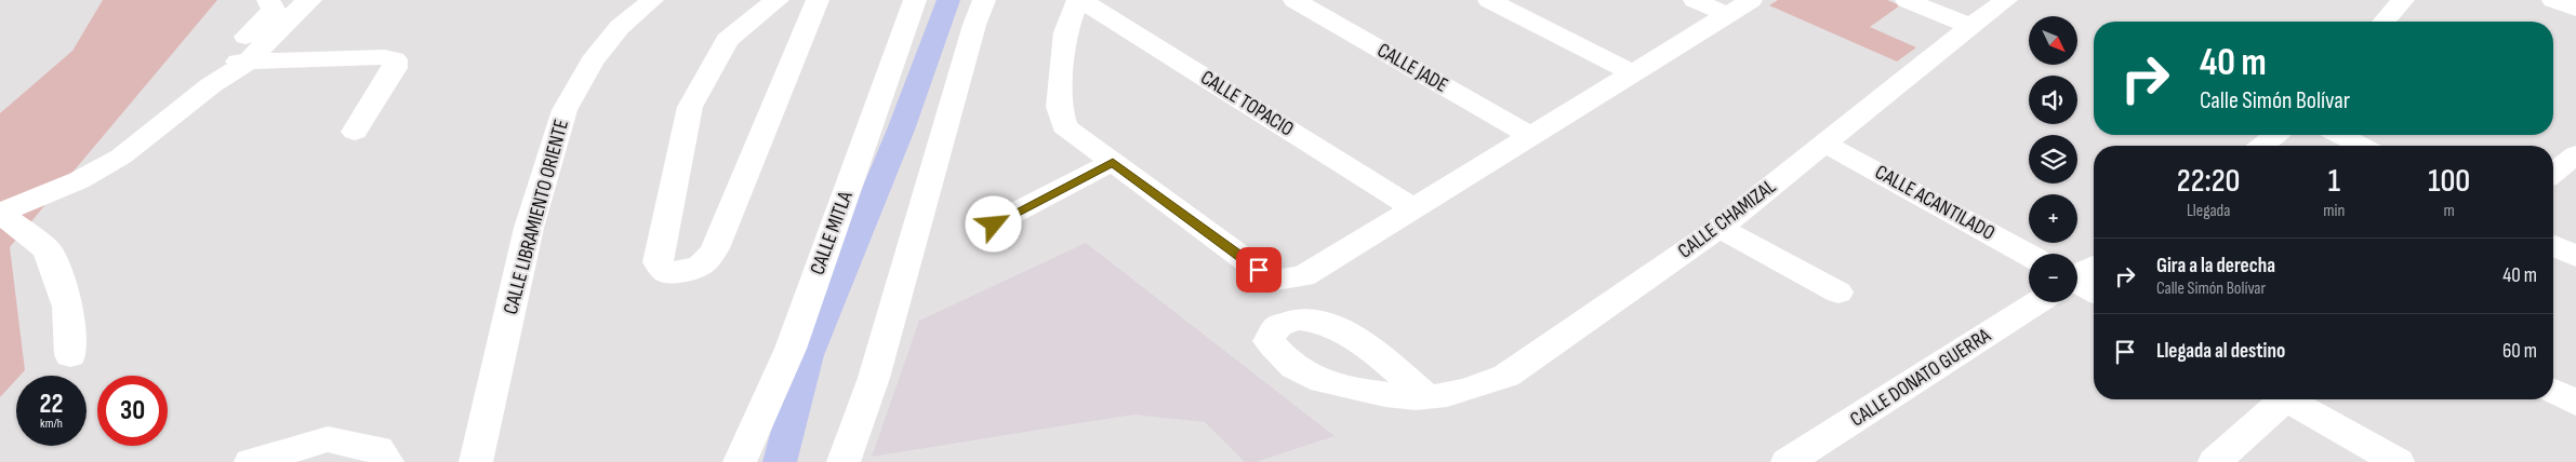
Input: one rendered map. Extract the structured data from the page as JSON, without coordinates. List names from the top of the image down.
{
  "streets": {
    "street": [
      "CALLE JADE",
      "CALLE TOPACIO",
      "CALLE ACANTILADO",
      "CALLE LIBRAMIENTO ORIENTE",
      "CALLE CHAMIZAL",
      "CALLE MITLA",
      "CALLE DONATO GUERRA"
    ]
  },
  "crossings": [
    ["CALLE ACANTILADO", "CALLE CHAMIZAL"]
  ],
  "north": "bottom right",
  "page": {
    "map_buttons": ["+", "−"],
    "turn": ["40 m", "Calle Simón Bolívar"],
    "eta": [
      "22:20",
      "Llegada",
      "1",
      "min",
      "100",
      "m"
    ],
    "list": [
      {
        "name": "Gira a la derecha",
        "note": "Calle Simón Bolívar",
        "value": "40 m"
      },
      {
        "name": "Llegada al destino",
        "value": "60 m"
      }
    ],
    "speed": "22 km/h",
    "limit": "30"
  }
}
